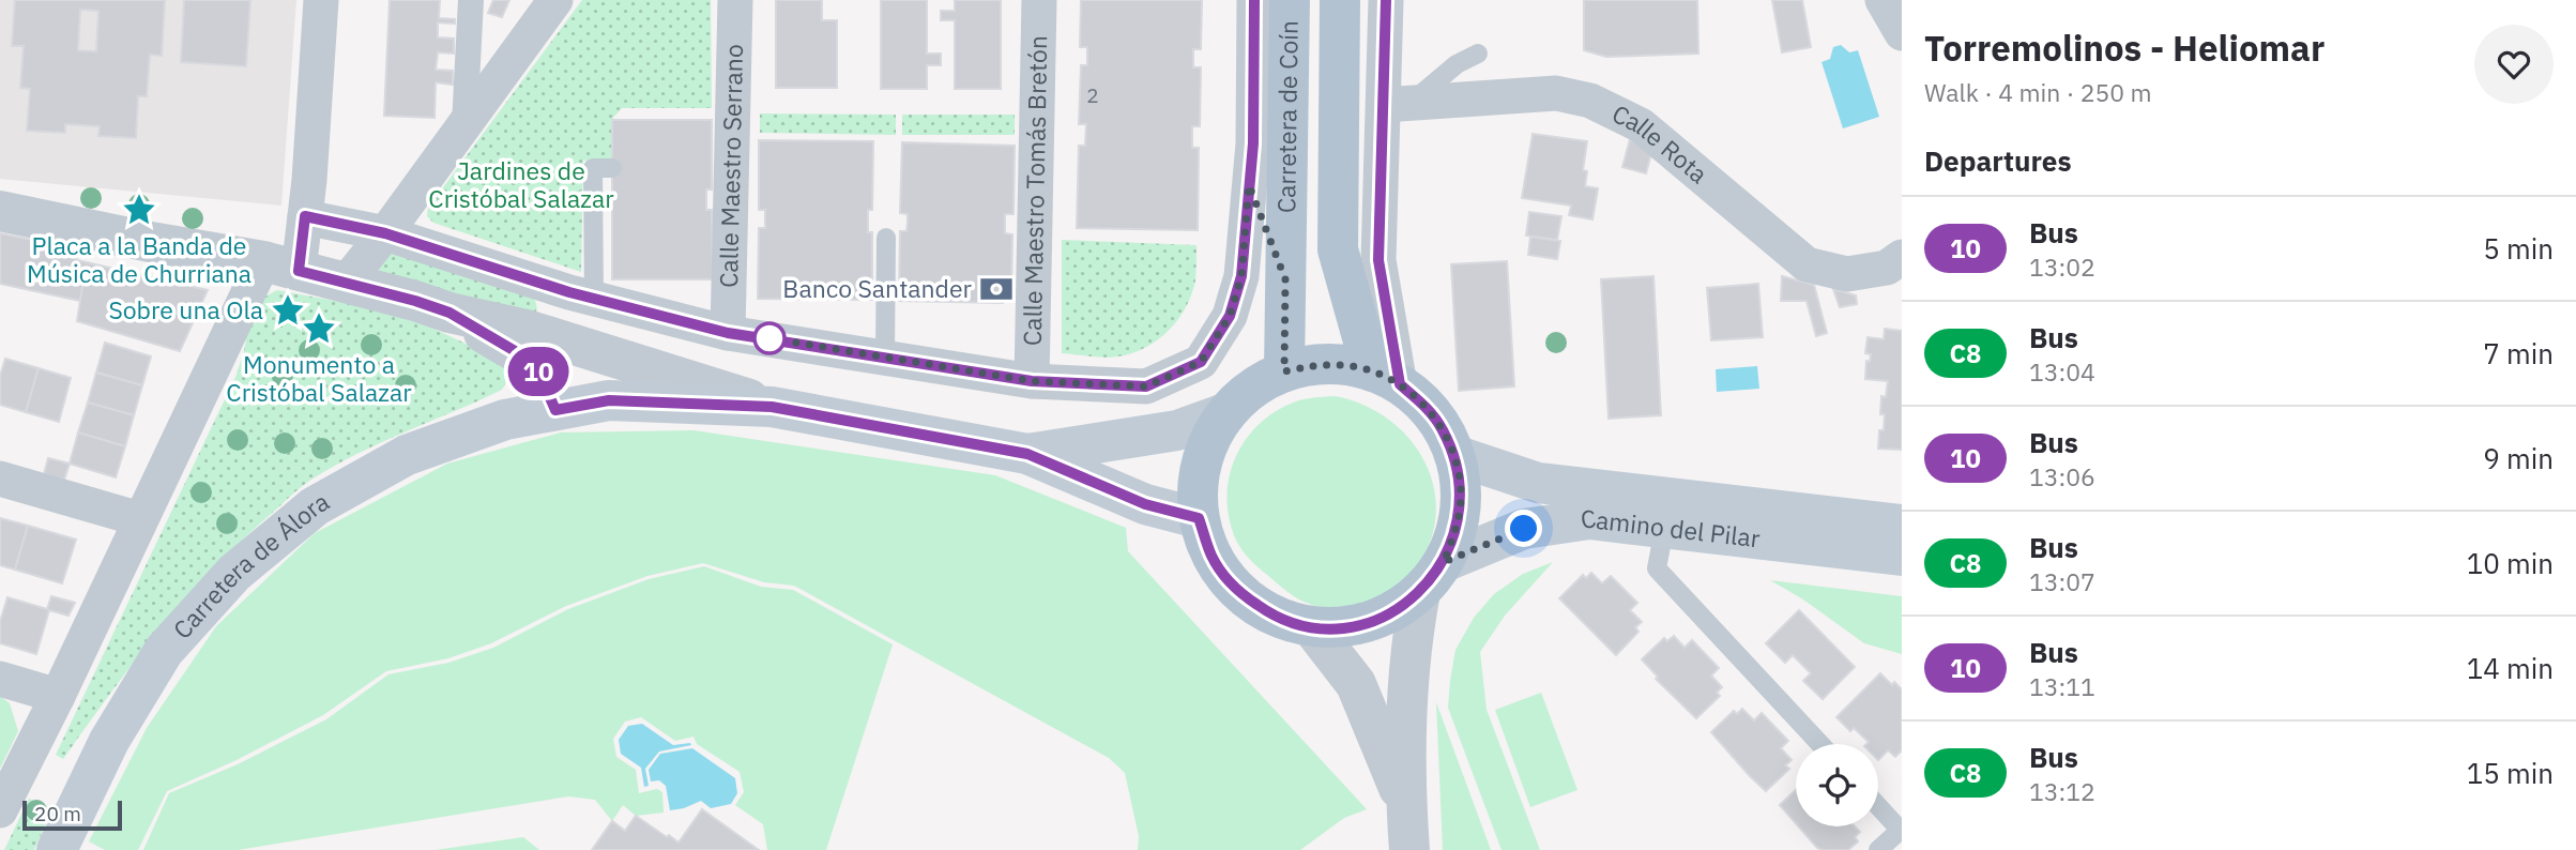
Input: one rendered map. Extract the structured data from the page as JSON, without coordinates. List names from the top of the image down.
{
  "streets": {
    "main road": ["Carretera de Coín", "Camino del Pilar", "Carretera de Álora"],
    "street": ["Calle Rota", "Calle Maestro Serrano", "Calle Maestro Tomás Bretón"]
  },
  "crossings": [
    ["Carretera de Coín", "Calle Maestro Tomás Bretón"],
    ["Carretera de Coín", "Camino del Pilar"]
  ],
  "parks": ["Jardines de Cristóbal Salazar"],
  "places": {
    "place": ["Placa a la Banda de Música de Churriana", "Sobre una Ola", "Monumento a Cristóbal Salazar"],
    "bank": ["Banco Santander"]
  },
  "lines": ["bus line 10"],
  "house_numbers": ["2"],
  "scale_bar": "20 m",
  "page": {
    "on_map": "10",
    "heading": [
      ["Torremolinos - Heliomar", "Walk · 4 min · 250 m"],
      "Departures"
    ],
    "list": [
      {
        "mark": "10",
        "name": "Bus",
        "note": "13:02",
        "value": "5 min"
      },
      {
        "mark": "C8",
        "name": "Bus",
        "note": "13:04",
        "value": "7 min"
      },
      {
        "mark": "10",
        "name": "Bus",
        "note": "13:06",
        "value": "9 min"
      },
      {
        "mark": "C8",
        "name": "Bus",
        "note": "13:07",
        "value": "10 min"
      },
      {
        "mark": "10",
        "name": "Bus",
        "note": "13:11",
        "value": "14 min"
      },
      {
        "mark": "C8",
        "name": "Bus",
        "note": "13:12",
        "value": "15 min"
      }
    ],
    "scale": "20 m"
  }
}
